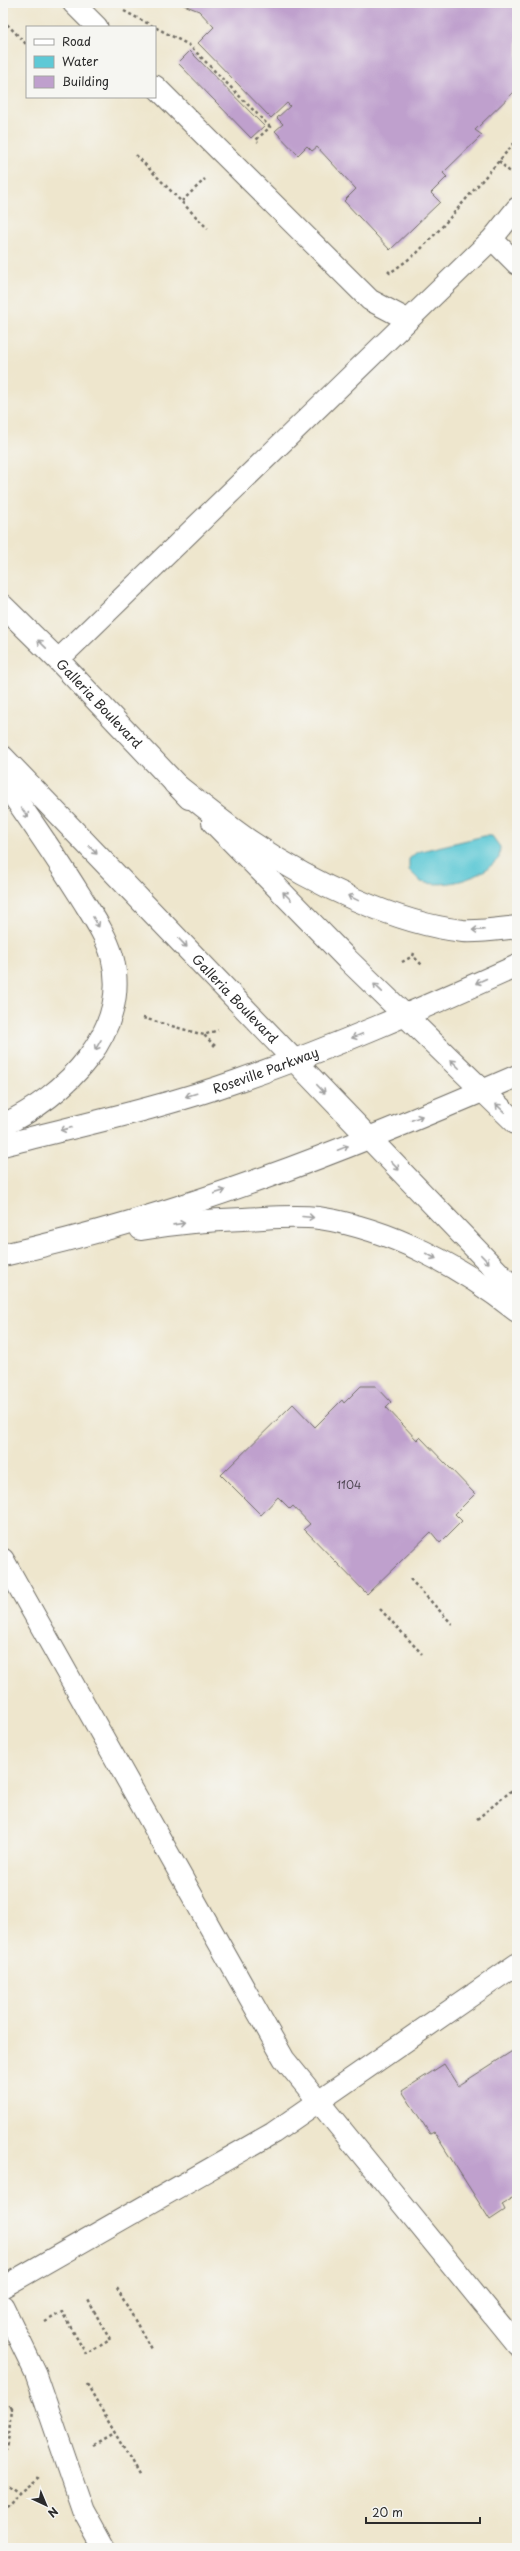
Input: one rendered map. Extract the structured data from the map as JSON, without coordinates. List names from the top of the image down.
{
  "streets": {
    "main road": ["Galleria Boulevard", "Roseville Parkway"]
  },
  "crossings": [
    ["Galleria Boulevard", "Roseville Parkway"]
  ],
  "house_numbers": ["1104"],
  "legend": ["Road", "Water", "Building"],
  "scale_bar": "20 m",
  "north": "bottom right"
}
